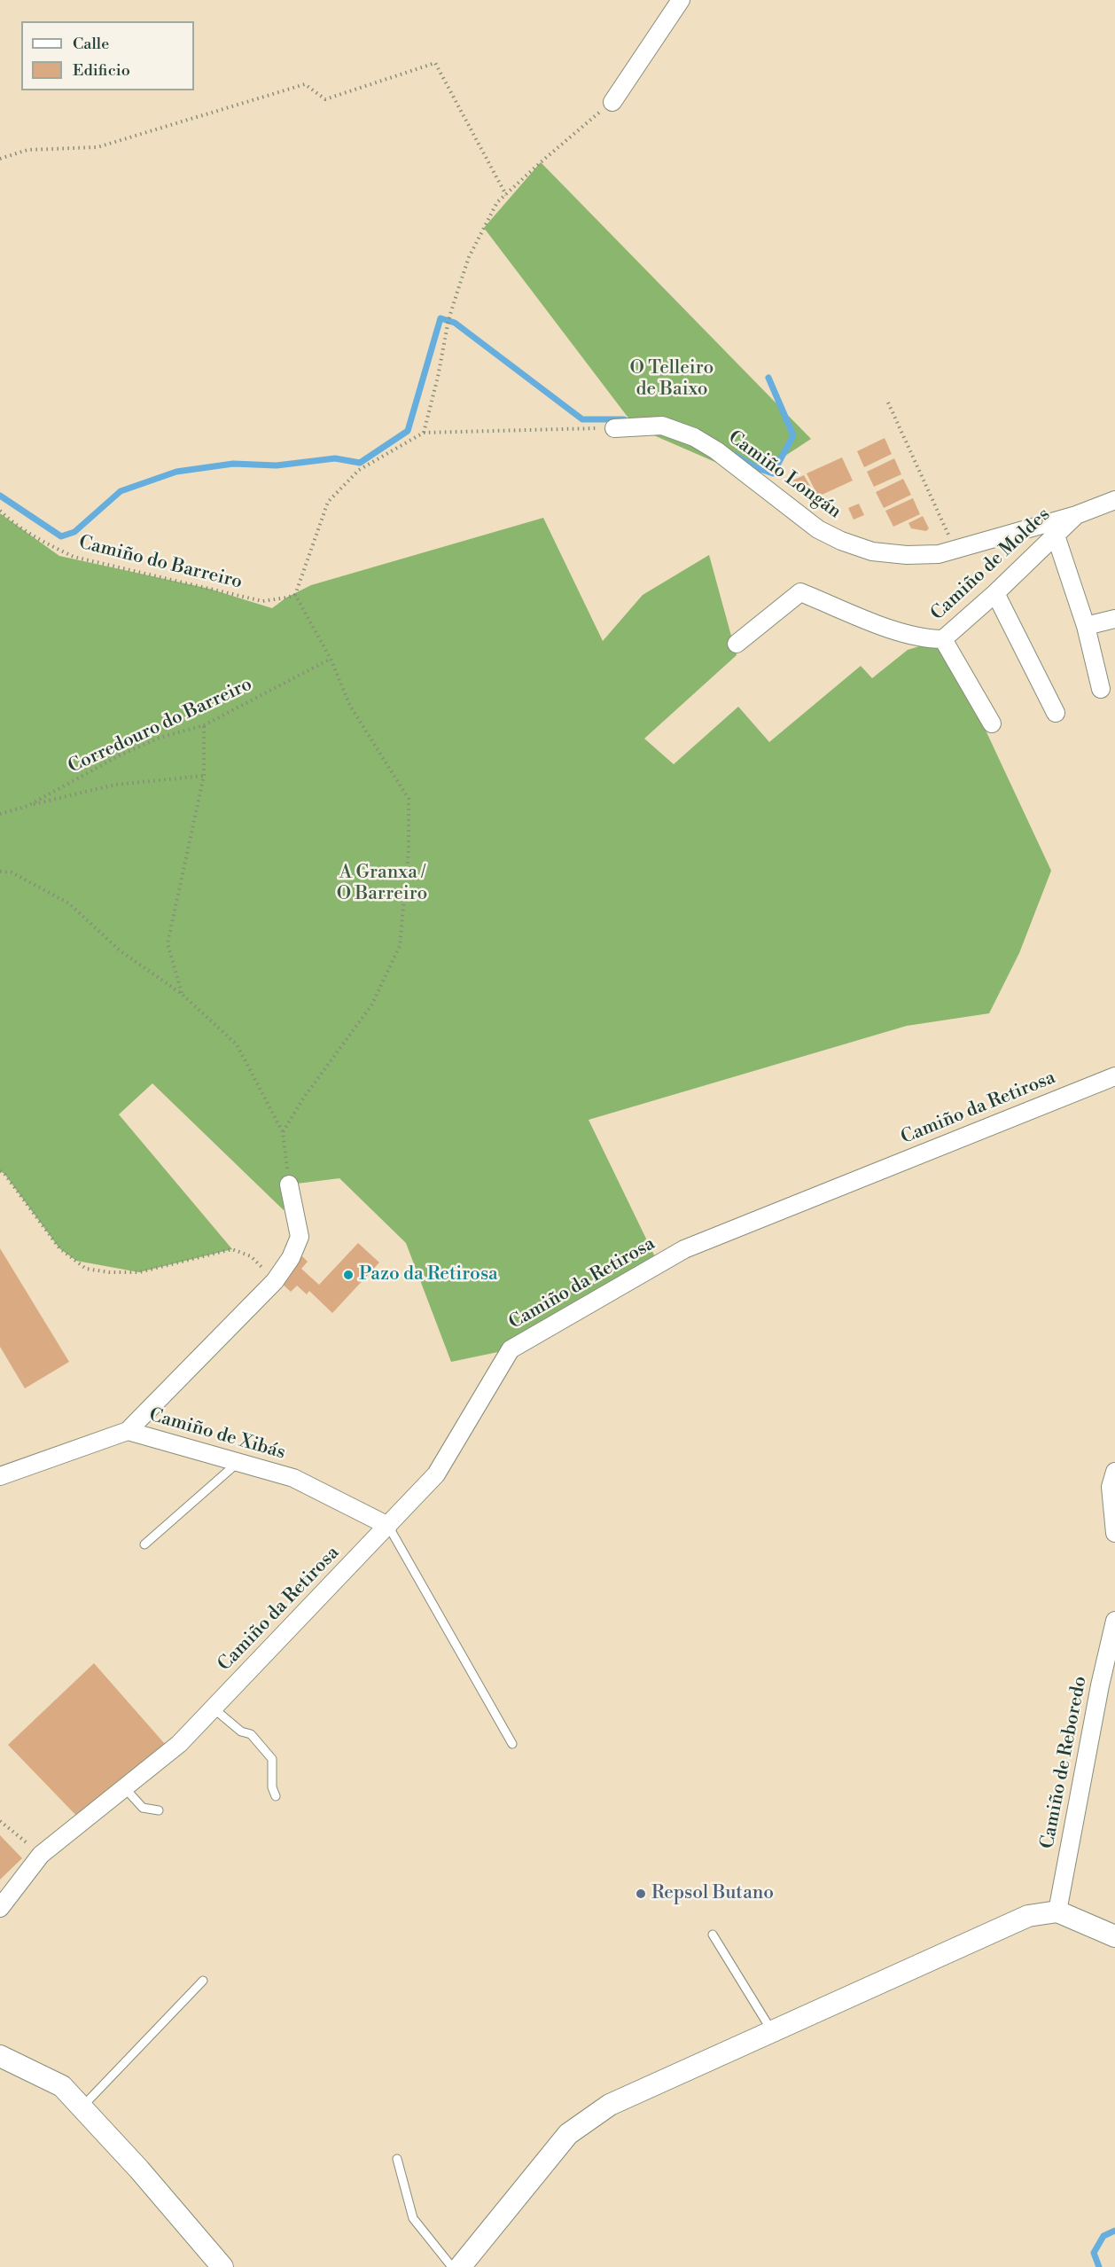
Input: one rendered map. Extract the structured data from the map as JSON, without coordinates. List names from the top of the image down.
{
  "streets": {
    "street": [
      "Camiño Longán",
      "Camiño de Moldes",
      "Camiño da Retirosa",
      "Camiño de Xibás",
      "Camiño de Reboredo"
    ],
    "path": ["Camiño do Barreiro", "Corredouro do Barreiro"]
  },
  "crossings": [
    ["Camiño Longán", "Camiño de Moldes"],
    ["Camiño da Retirosa", "Camiño de Xibás"]
  ],
  "parks": ["O Telleiro de Baixo", "A Granxa / O Barreiro"],
  "places": ["Pazo da Retirosa", "Repsol Butano"],
  "legend": ["Calle", "Edificio"]
}
